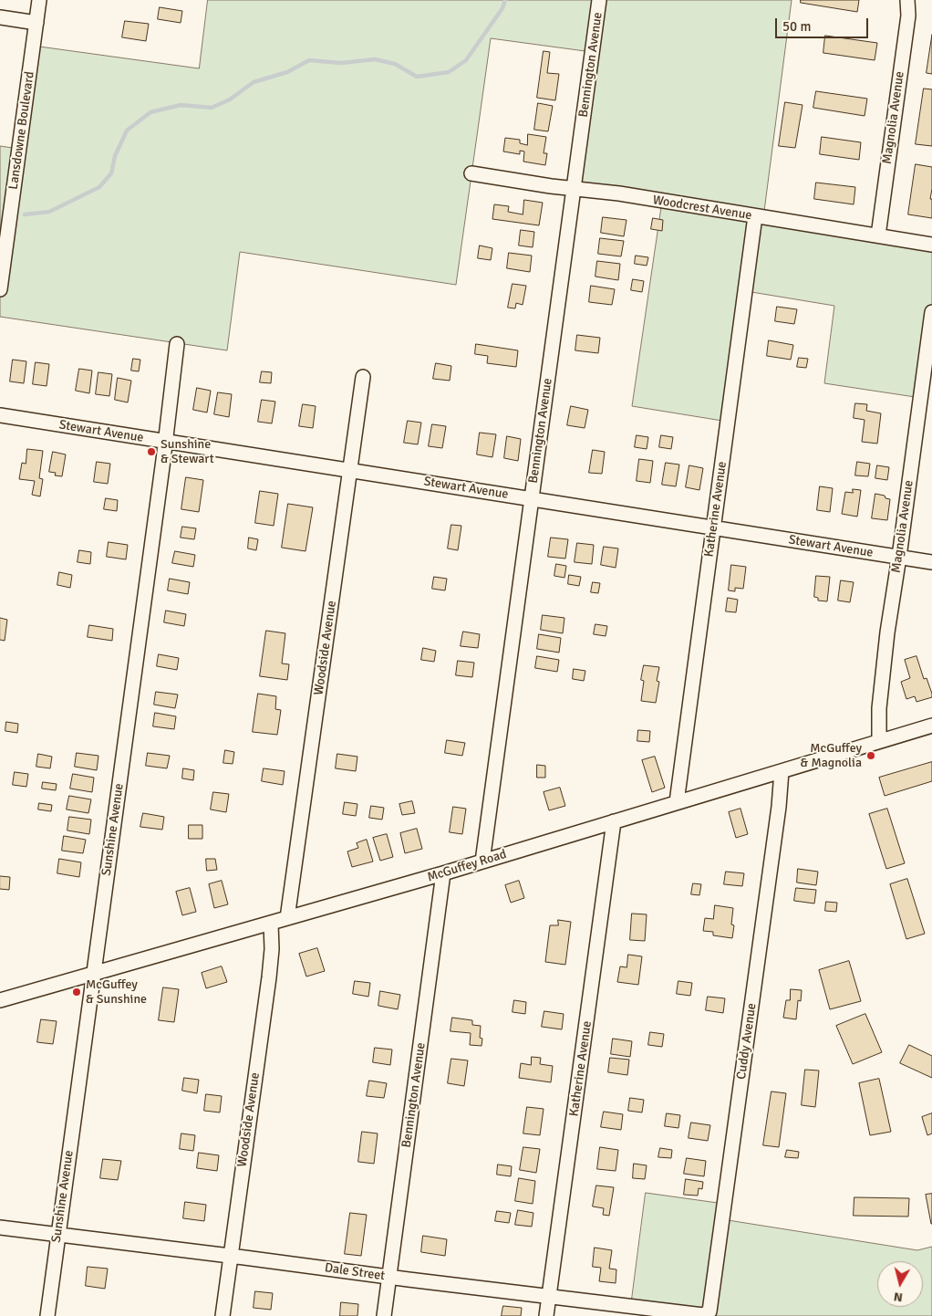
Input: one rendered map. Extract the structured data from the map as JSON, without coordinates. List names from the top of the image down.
{
  "streets": {
    "street": [
      "Bennington Avenue",
      "Magnolia Avenue",
      "Lansdowne Boulevard",
      "Woodcrest Avenue",
      "Stewart Avenue",
      "Katherine Avenue",
      "Woodside Avenue",
      "Sunshine Avenue",
      "McGuffey Road",
      "Cuddy Avenue",
      "Dale Street"
    ]
  },
  "crossings": [
    ["Bennington Avenue", "Woodcrest Avenue"],
    ["Bennington Avenue", "Stewart Avenue"],
    ["Bennington Avenue", "McGuffey Road"],
    ["Bennington Avenue", "Dale Street"],
    ["Magnolia Avenue", "Woodcrest Avenue"],
    ["Magnolia Avenue", "Stewart Avenue"],
    ["Magnolia Avenue", "McGuffey Road"],
    ["Woodcrest Avenue", "Katherine Avenue"],
    ["Stewart Avenue", "Katherine Avenue"],
    ["Stewart Avenue", "Woodside Avenue"],
    ["Stewart Avenue", "Sunshine Avenue"],
    ["Katherine Avenue", "McGuffey Road"],
    ["Katherine Avenue", "Dale Street"],
    ["Woodside Avenue", "McGuffey Road"],
    ["Woodside Avenue", "Dale Street"],
    ["Sunshine Avenue", "McGuffey Road"],
    ["Sunshine Avenue", "Dale Street"],
    ["McGuffey Road", "Cuddy Avenue"],
    ["Cuddy Avenue", "Dale Street"]
  ],
  "places": ["Sunshine & Stewart", "McGuffey & Magnolia", "McGuffey & Sunshine"],
  "scale_bar": "50 m",
  "north": "bottom"
}
